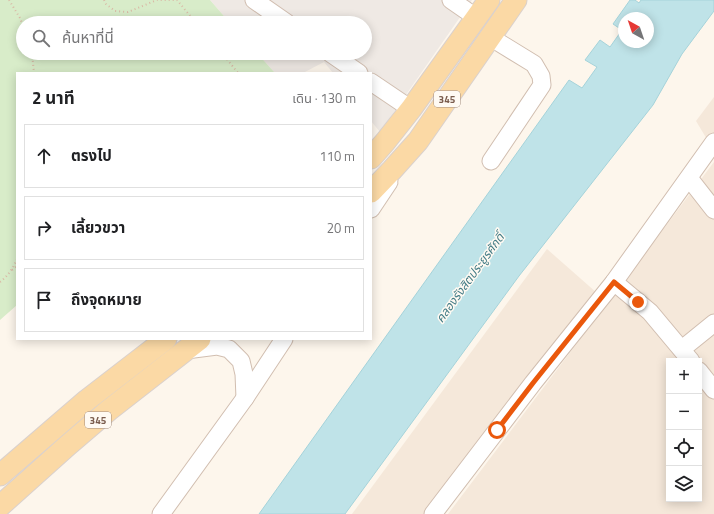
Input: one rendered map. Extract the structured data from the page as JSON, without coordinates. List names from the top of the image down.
{
  "streets": {
    "main road": ["345"]
  },
  "water": ["คลองรังสิตประยูรศักดิ์"],
  "north": "top left",
  "page": {
    "search": "ค้นหาที่นี่",
    "heading": ["2 นาที", "เดิน · 130 m"],
    "list": [
      ["ตรงไป", "110 m"],
      ["เลี้ยวขวา", "20 m"],
      "ถึงจุดหมาย"
    ],
    "map_buttons": ["+", "−"]
  }
}
